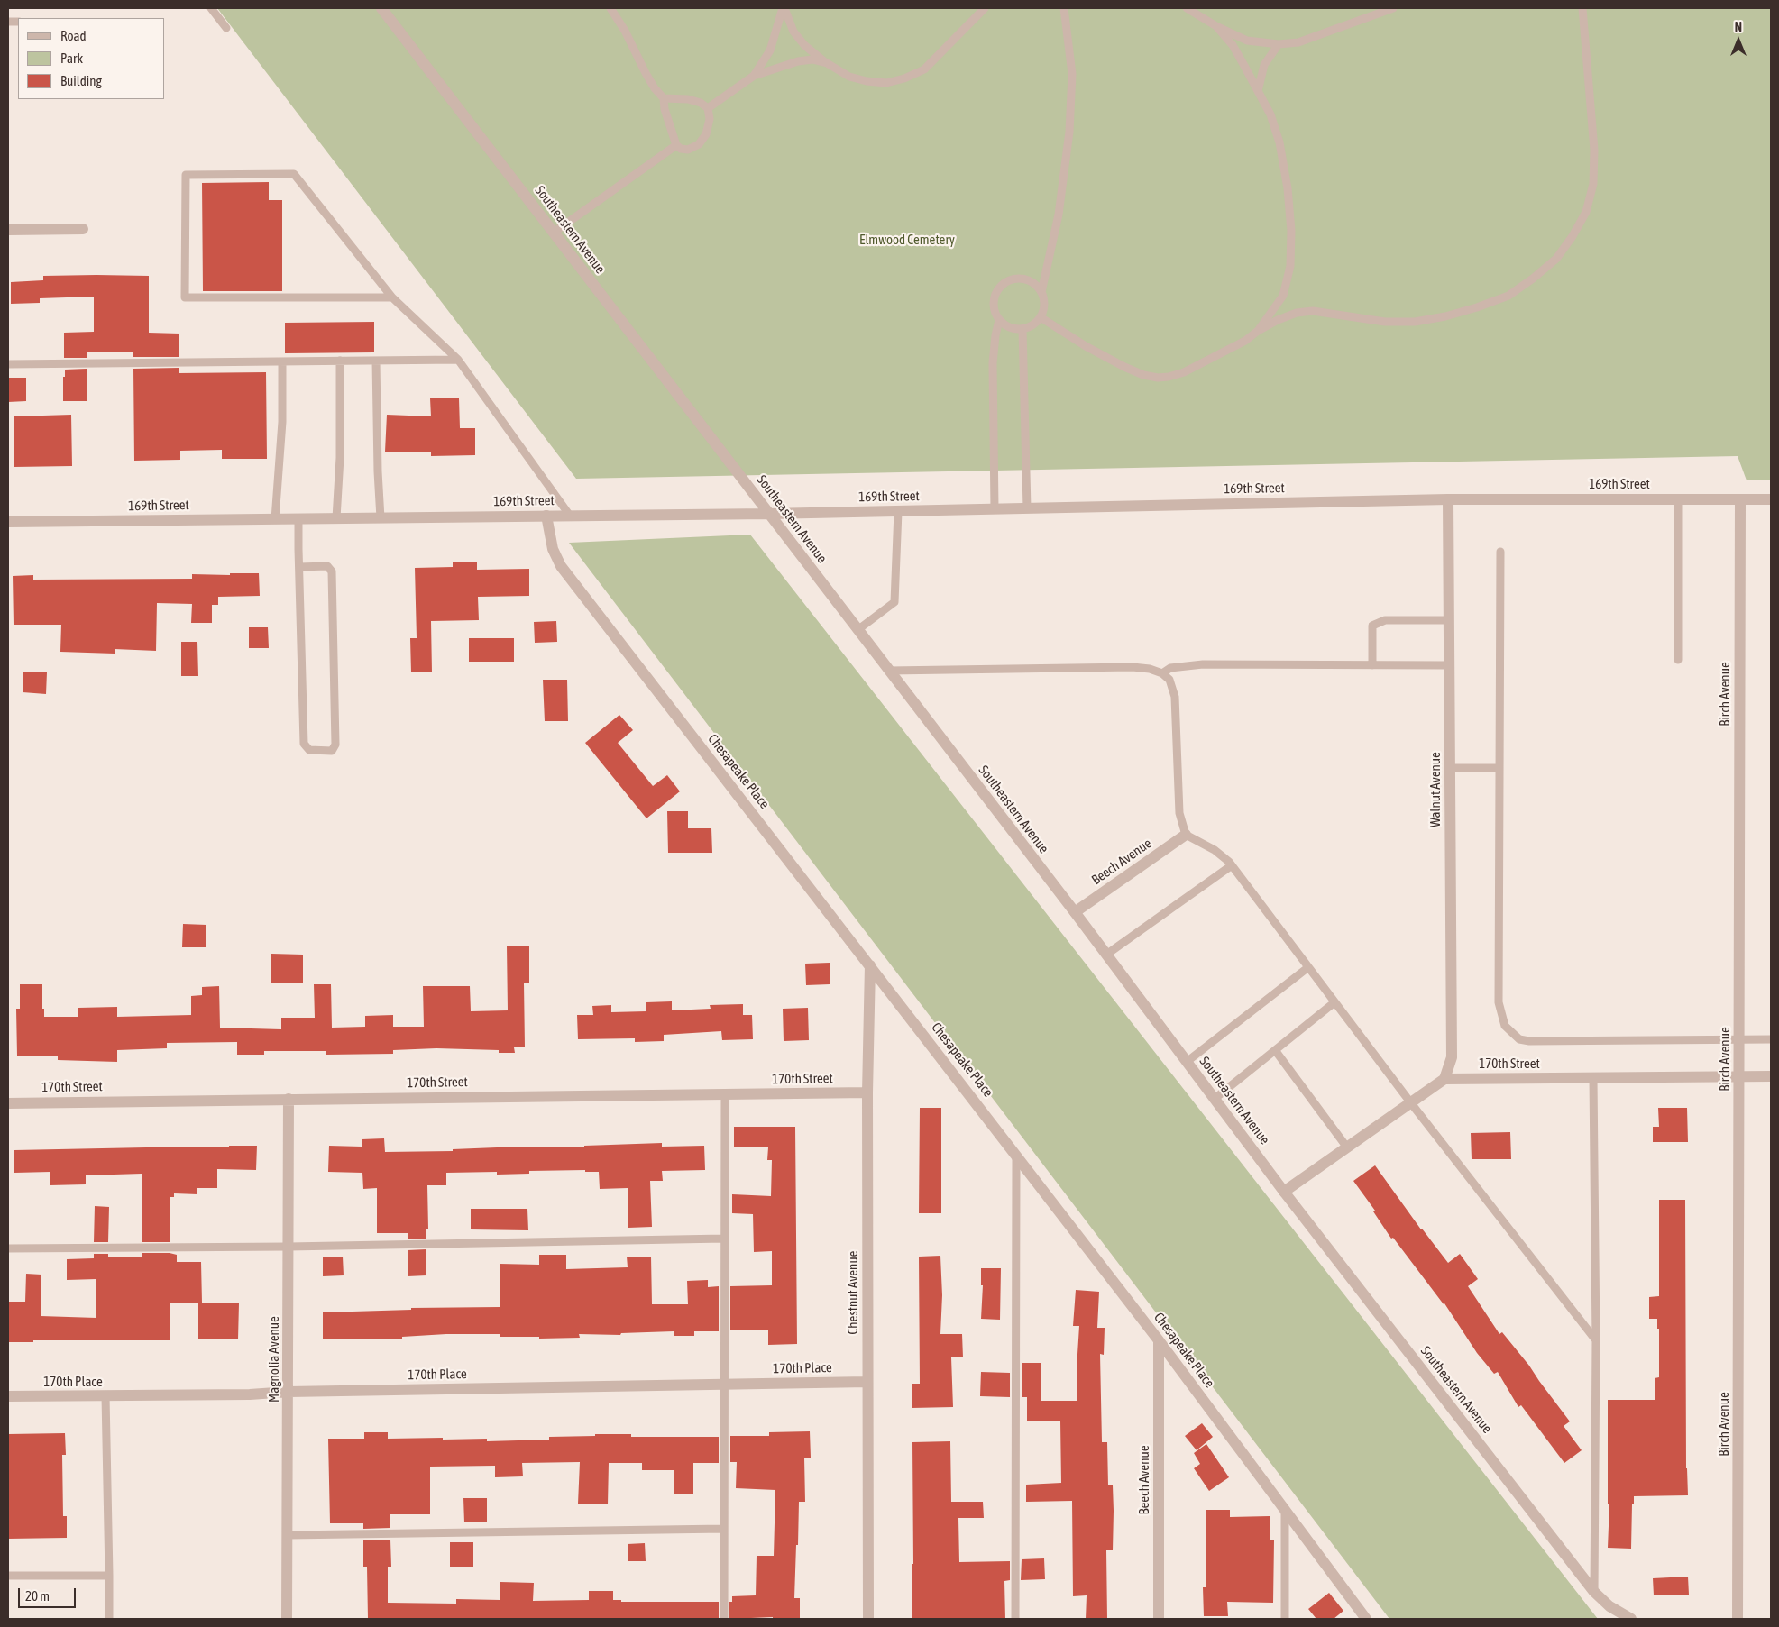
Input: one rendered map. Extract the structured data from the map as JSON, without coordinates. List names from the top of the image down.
{
  "streets": {
    "street": [
      "Southeastern Avenue",
      "169th Street",
      "Birch Avenue",
      "Chesapeake Place",
      "Walnut Avenue",
      "Beech Avenue",
      "170th Street",
      "Chestnut Avenue",
      "Magnolia Avenue",
      "170th Place"
    ]
  },
  "crossings": [
    ["Southeastern Avenue", "169th Street"],
    ["Southeastern Avenue", "Beech Avenue"],
    ["169th Street", "Birch Avenue"],
    ["169th Street", "Chesapeake Place"],
    ["169th Street", "Walnut Avenue"],
    ["Birch Avenue", "170th Street"],
    ["Chesapeake Place", "Beech Avenue"],
    ["Chesapeake Place", "Chestnut Avenue"],
    ["Walnut Avenue", "170th Street"],
    ["170th Street", "Chestnut Avenue"],
    ["170th Street", "Magnolia Avenue"],
    ["Chestnut Avenue", "170th Place"],
    ["Magnolia Avenue", "170th Place"]
  ],
  "parks": ["Elmwood Cemetery"],
  "legend": ["Road", "Park", "Building"],
  "scale_bar": "20 m",
  "north": "top"
}
